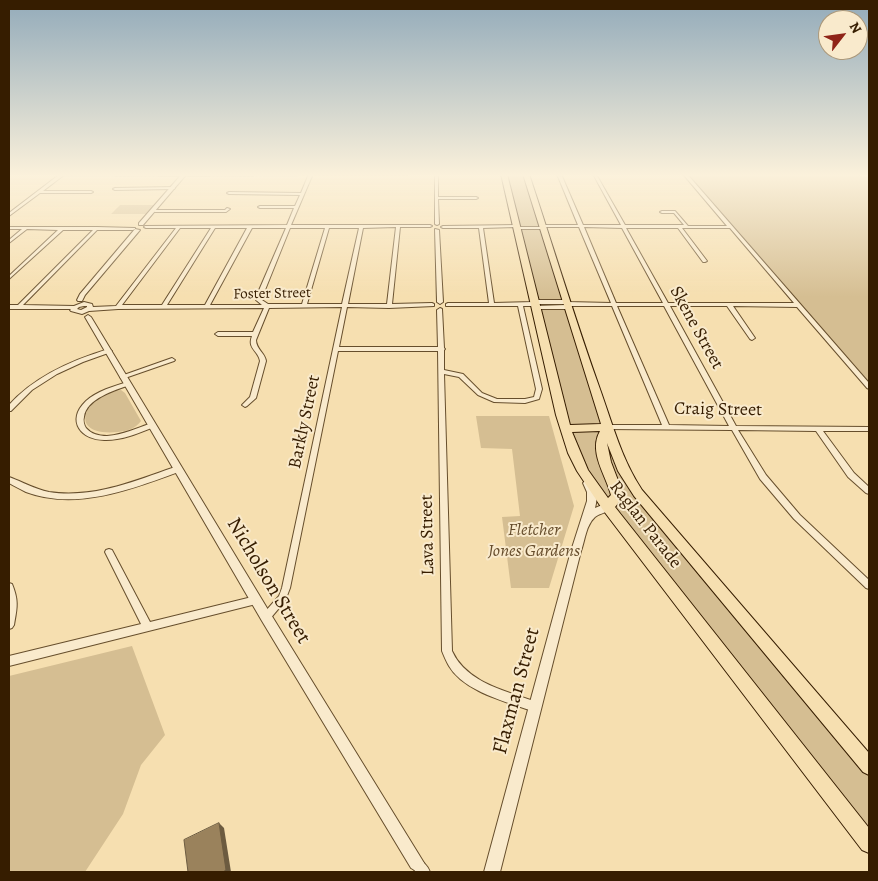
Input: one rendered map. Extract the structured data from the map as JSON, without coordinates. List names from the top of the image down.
{
  "streets": {
    "highway": ["Craig Street", "Raglan Parade"],
    "street": [
      "Foster Street",
      "Skene Street",
      "Barkly Street",
      "Lava Street",
      "Nicholson Street",
      "Flaxman Street"
    ]
  },
  "crossings": [
    ["Foster Street", "Barkly Street"],
    ["Foster Street", "Lava Street"],
    ["Foster Street", "Nicholson Street"],
    ["Skene Street", "Craig Street"],
    ["Craig Street", "Raglan Parade"],
    ["Barkly Street", "Nicholson Street"],
    ["Raglan Parade", "Flaxman Street"],
    ["Lava Street", "Flaxman Street"]
  ],
  "parks": ["Fletcher Jones Gardens"],
  "north": "top right"
}
